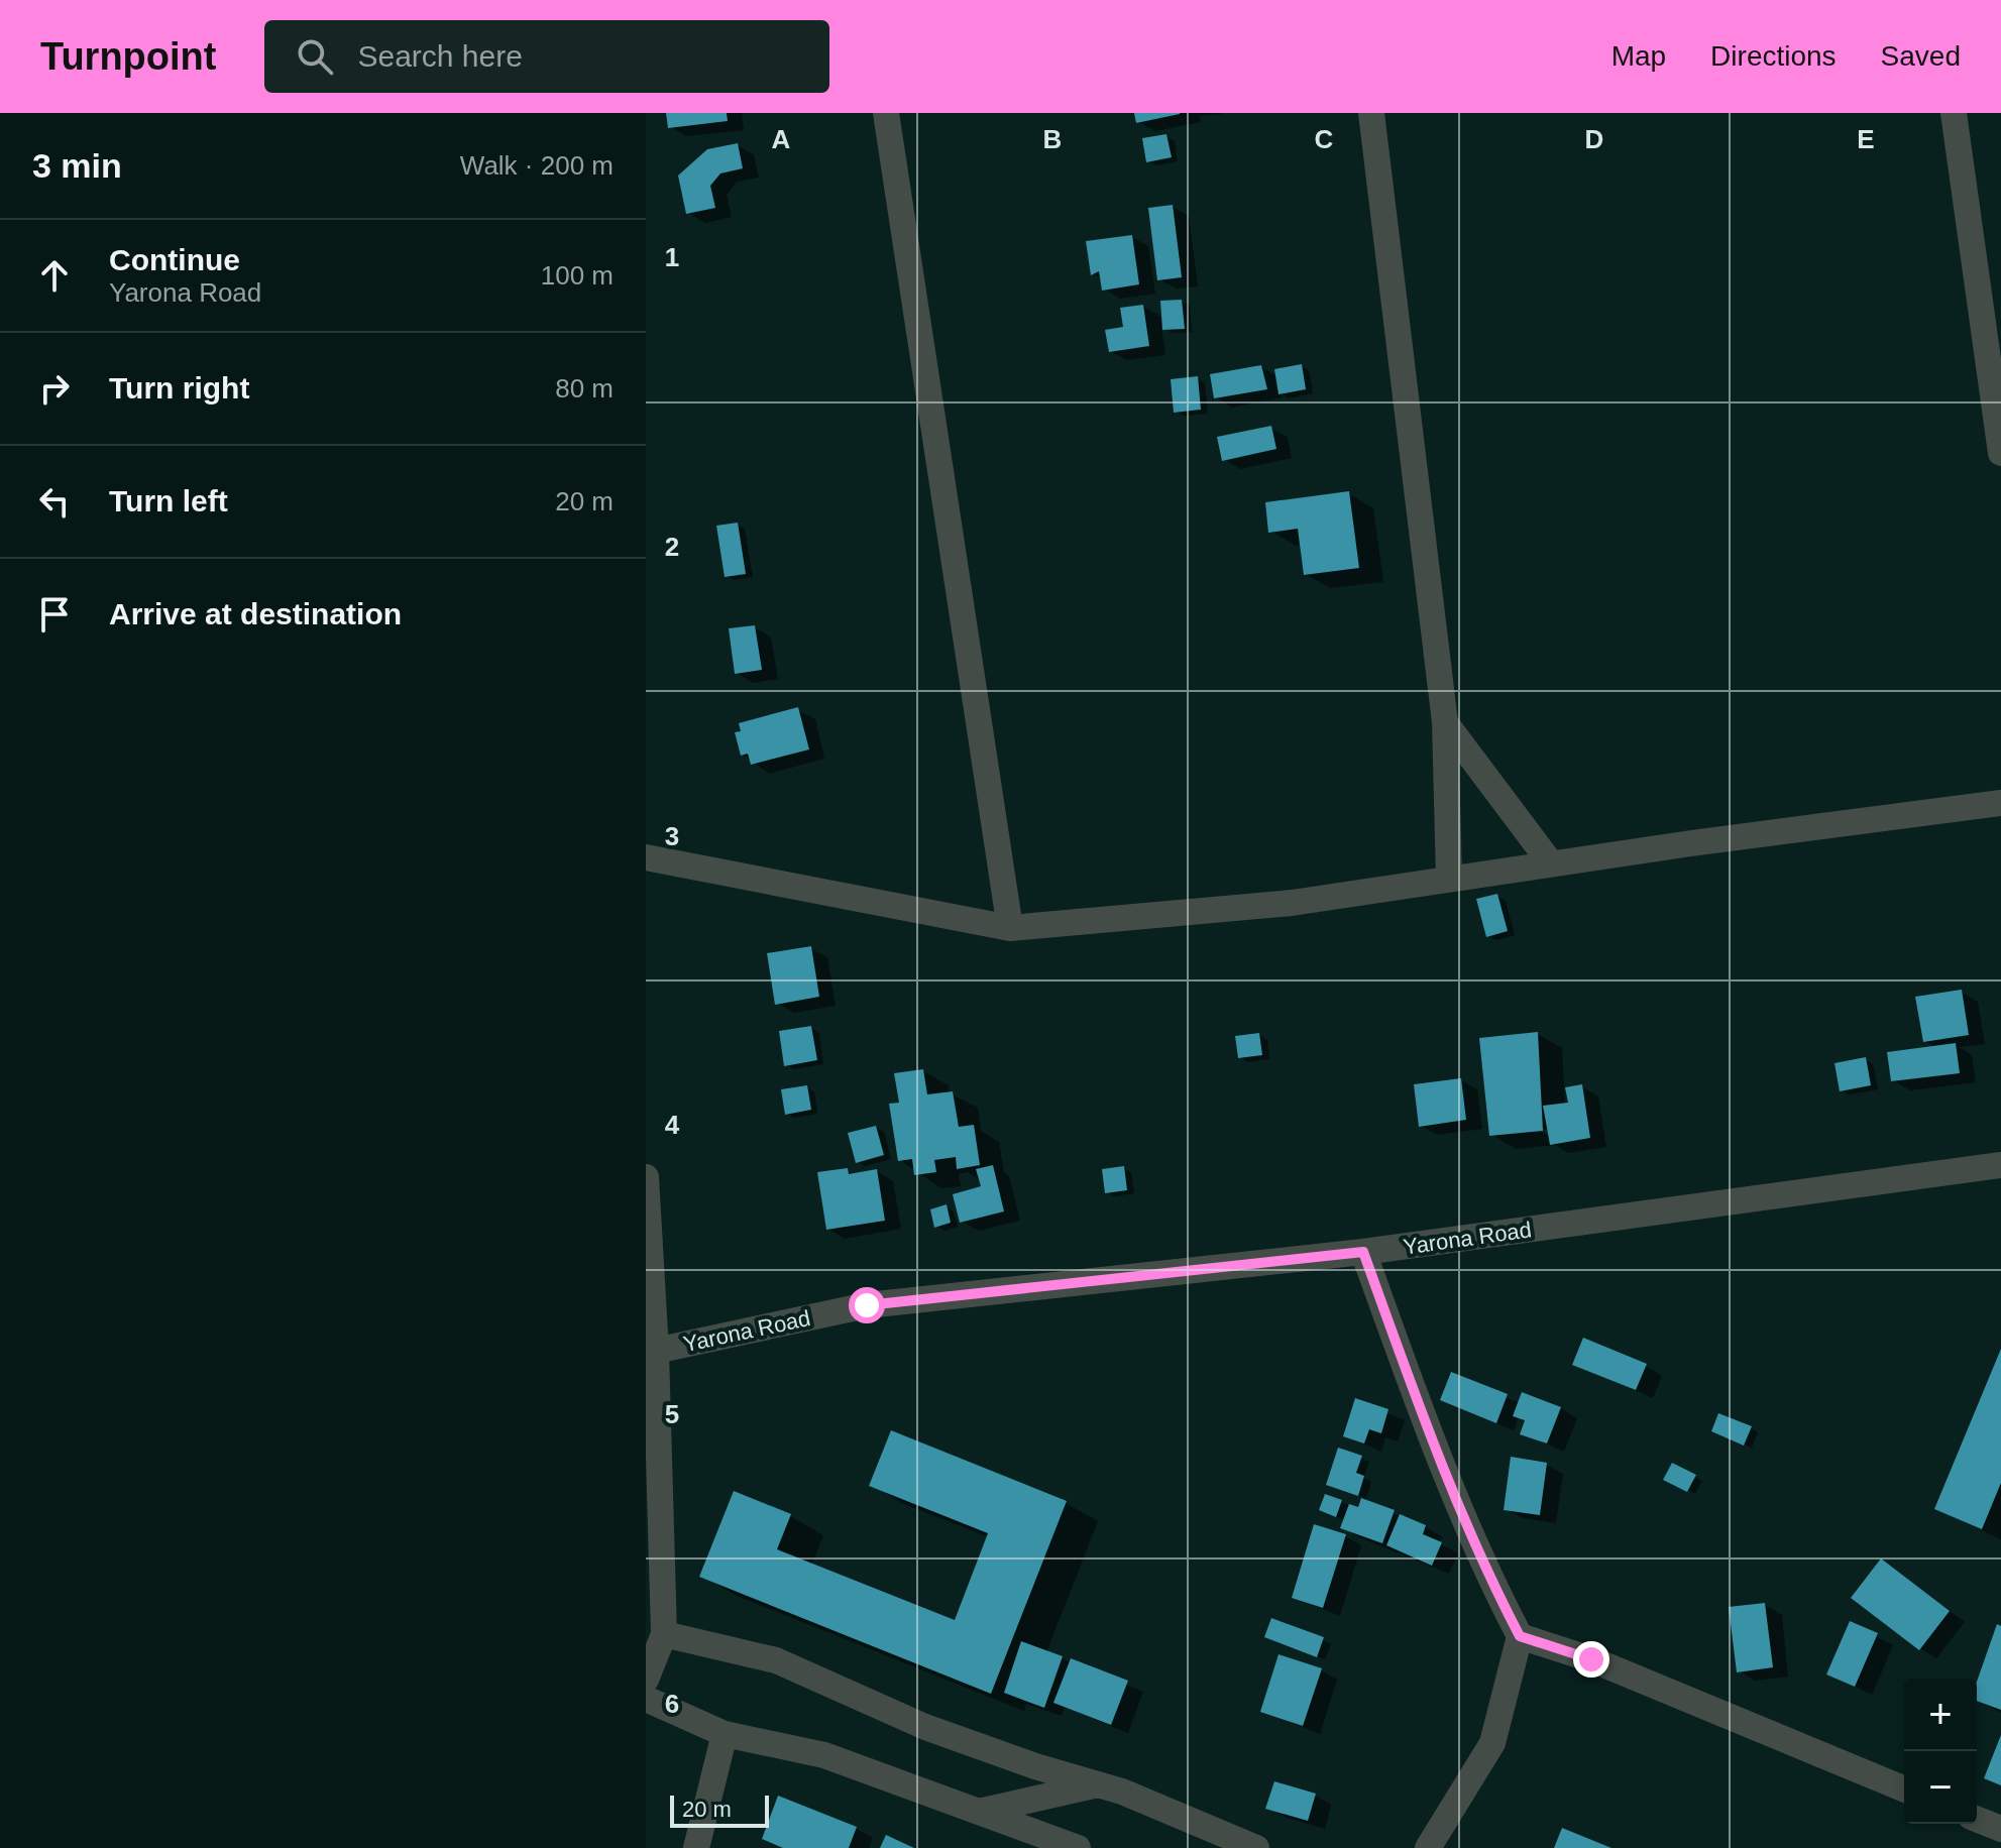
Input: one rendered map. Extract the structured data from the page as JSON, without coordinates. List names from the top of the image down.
{
  "streets": {
    "street": ["Yarona Road"]
  },
  "scale_bar": "20 m",
  "page": {
    "header": "Turnpoint",
    "search": "Search here",
    "nav": ["Map", "Directions", "Saved"],
    "heading": ["3 min", "Walk · 200 m"],
    "list": [
      ["Continue", "Yarona Road", "100 m"],
      ["Turn right", "80 m"],
      ["Turn left", "20 m"],
      "Arrive at destination"
    ],
    "map_buttons": ["+", "−"],
    "scale": "20 m"
  },
  "grid": {
    "columns": [
      "A",
      "B",
      "C",
      "D",
      "E"
    ],
    "rows": [
      "1",
      "2",
      "3",
      "4",
      "5",
      "6"
    ]
  }
}
